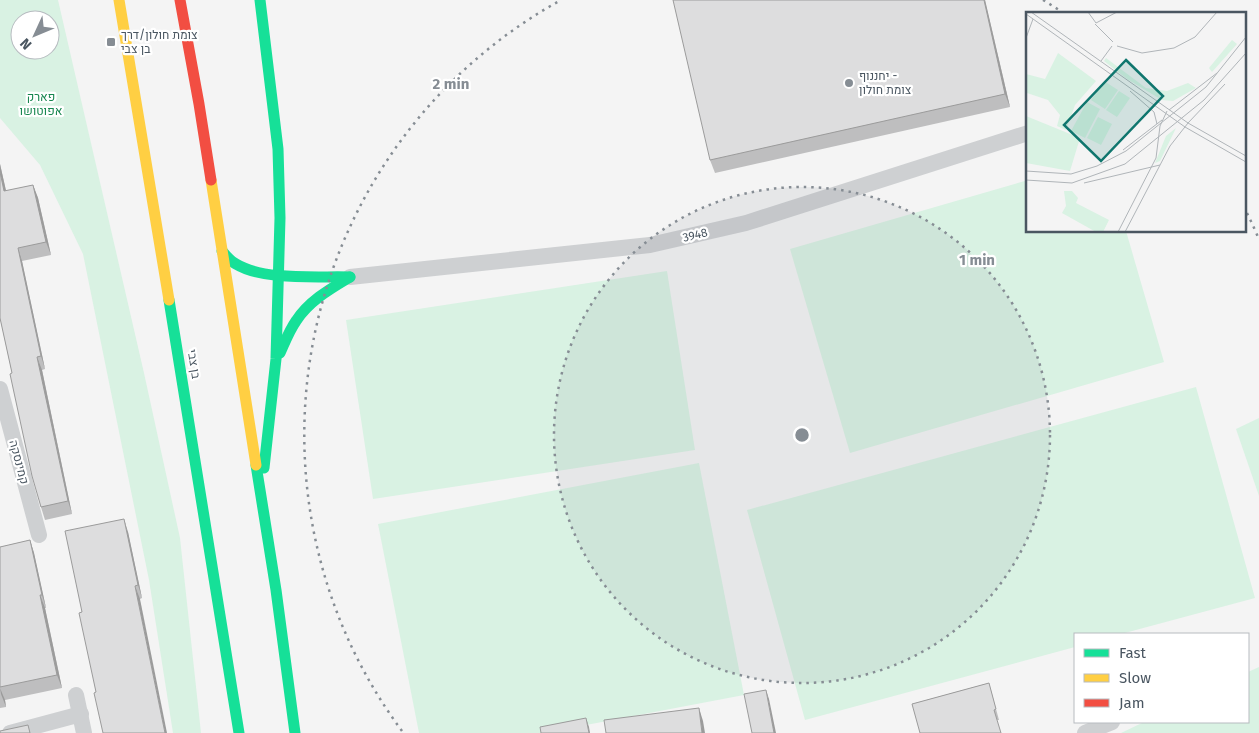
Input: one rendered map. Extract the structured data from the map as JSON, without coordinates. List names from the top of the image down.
{
  "streets": {
    "main road": ["בן צבי"],
    "street": ["3948", "קמינסקה"]
  },
  "parks": ["פארק אפוטושו"],
  "places": {
    "transit": ["צומת חולון/דרך בן צבי"],
    "other": ["יחננוף - צומת חולון"]
  },
  "legend": ["Fast", "Slow", "Jam"],
  "north": "bottom left",
  "rings": ["2 min", "1 min"]
}
